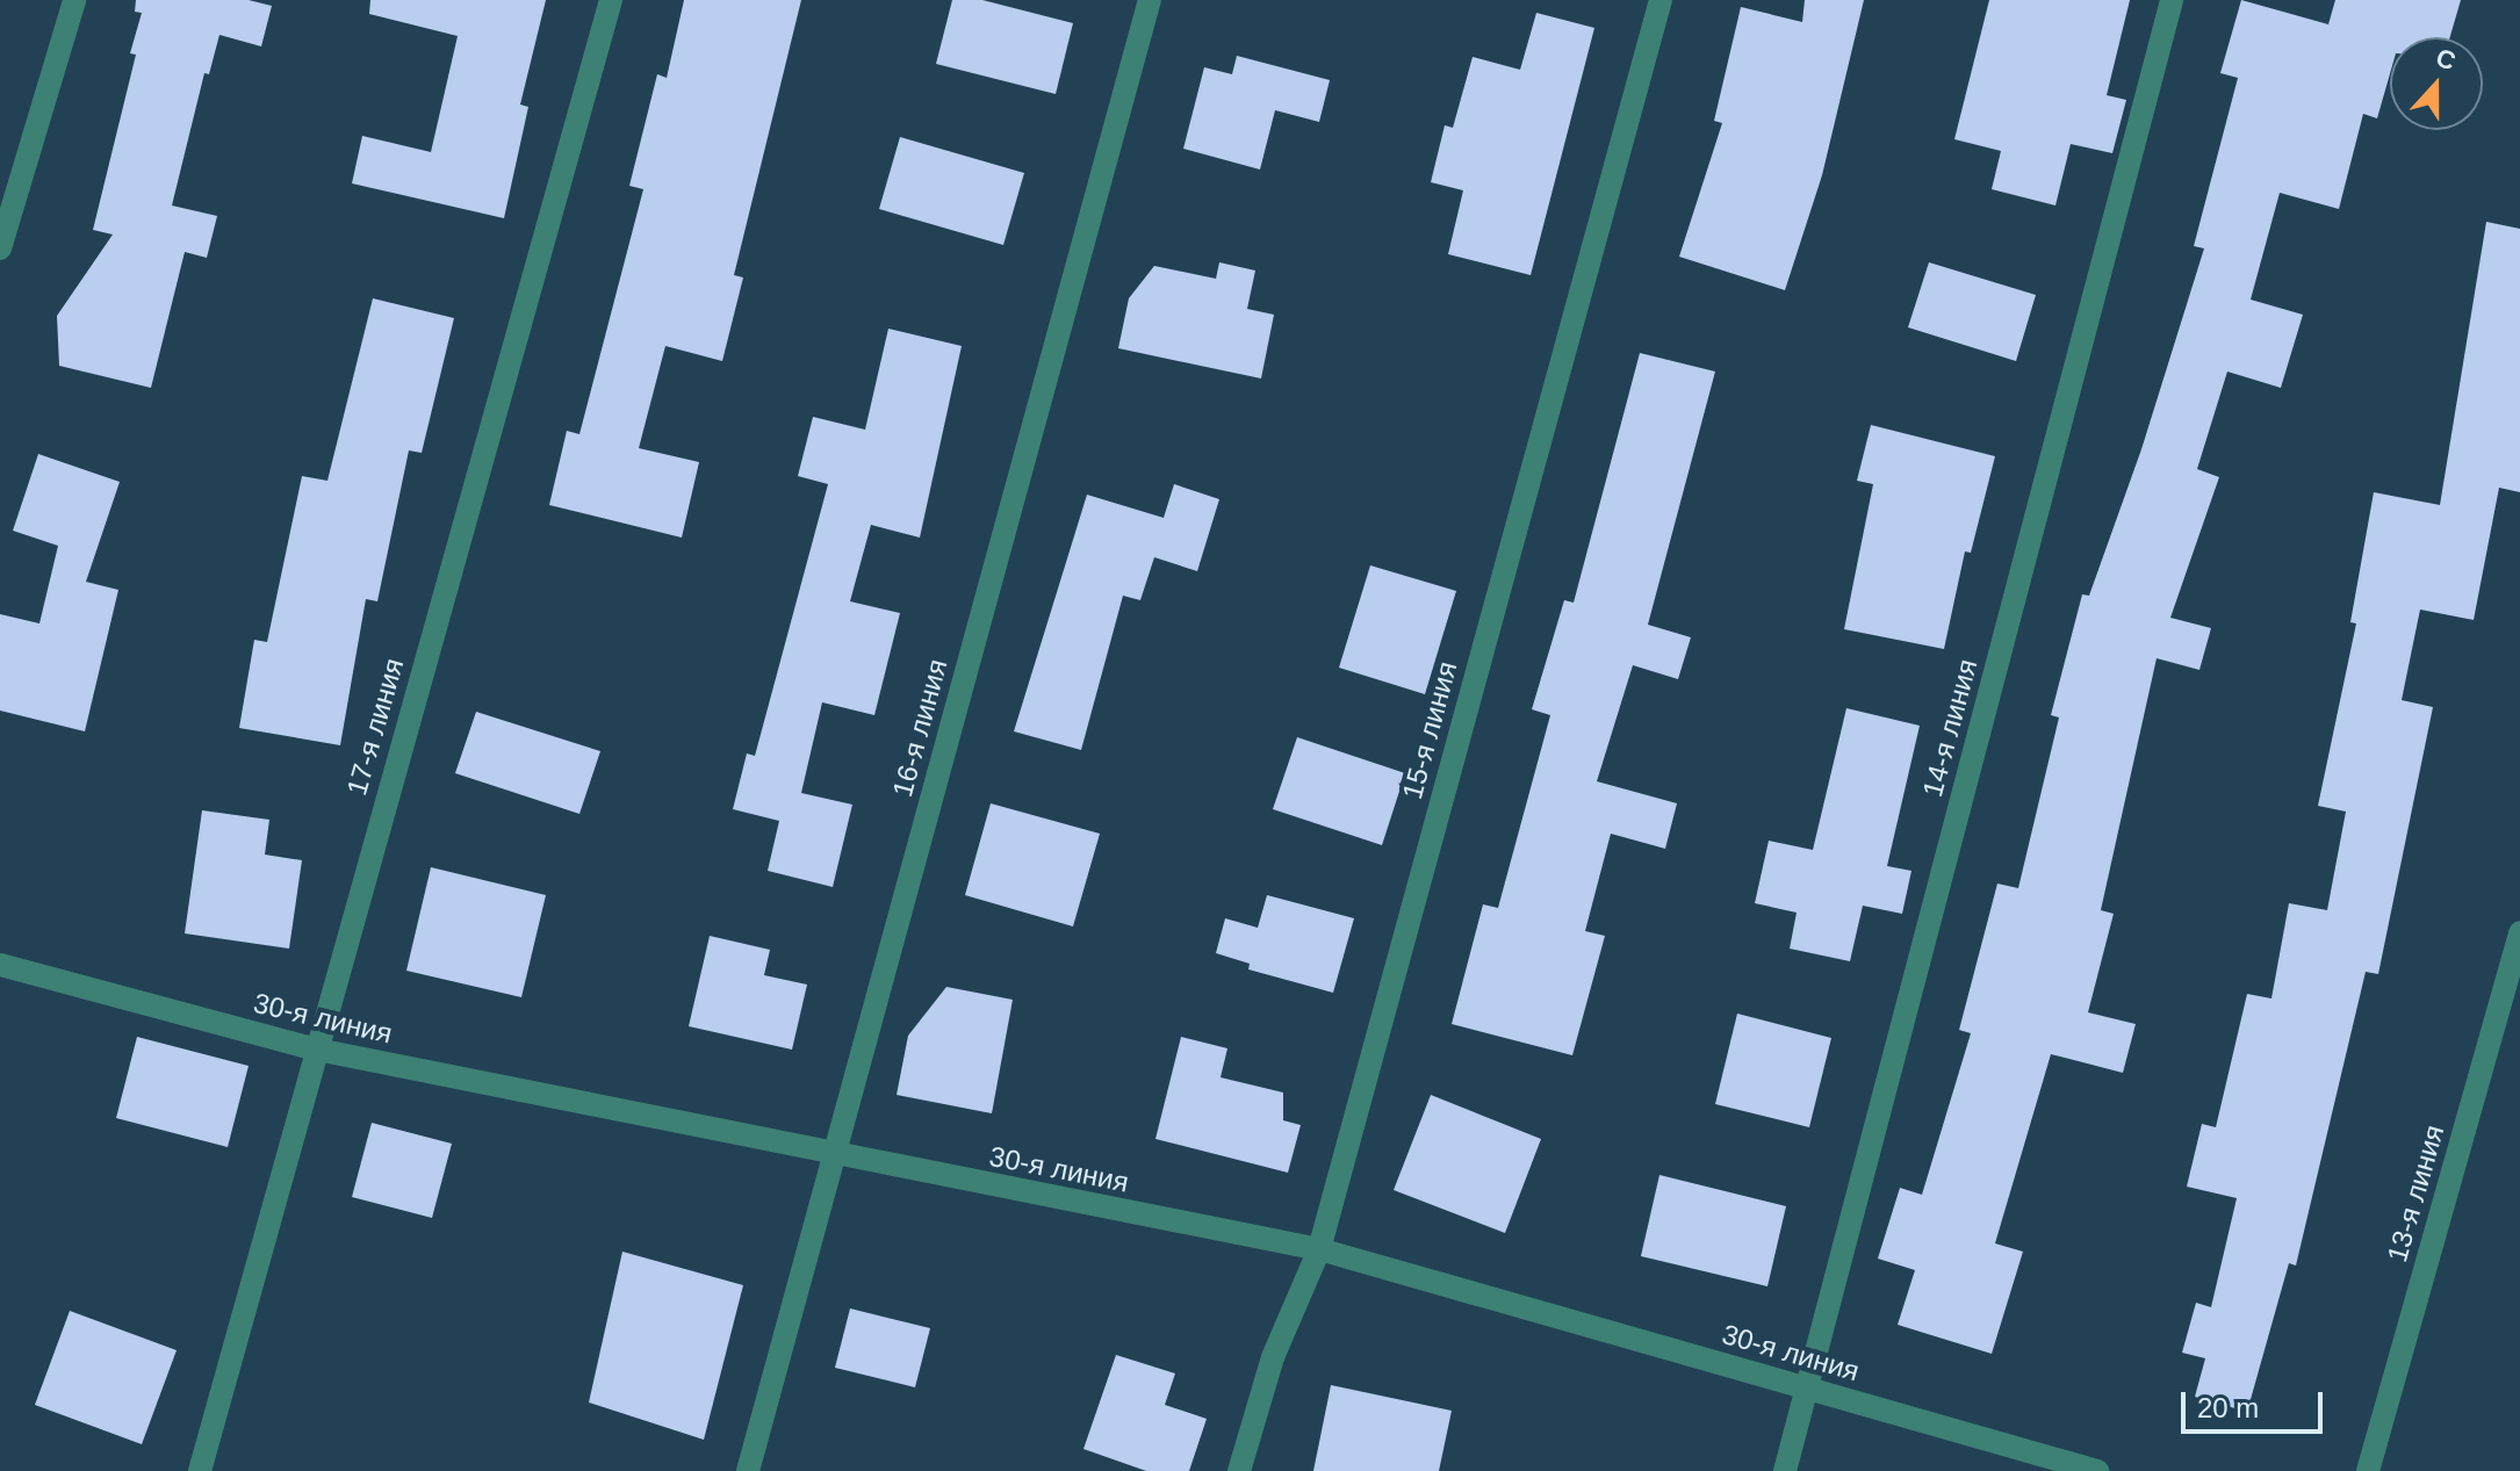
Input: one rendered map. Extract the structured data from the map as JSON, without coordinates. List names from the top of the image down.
{
  "streets": {
    "street": [
      "17-я линия",
      "16-я линия",
      "14-я линия",
      "15-я линия",
      "30-я линия",
      "13-я линия"
    ]
  },
  "crossings": [
    ["17-я линия", "30-я линия"],
    ["16-я линия", "30-я линия"],
    ["14-я линия", "30-я линия"],
    ["15-я линия", "30-я линия"]
  ],
  "scale_bar": "20 m",
  "north": "top"
}
